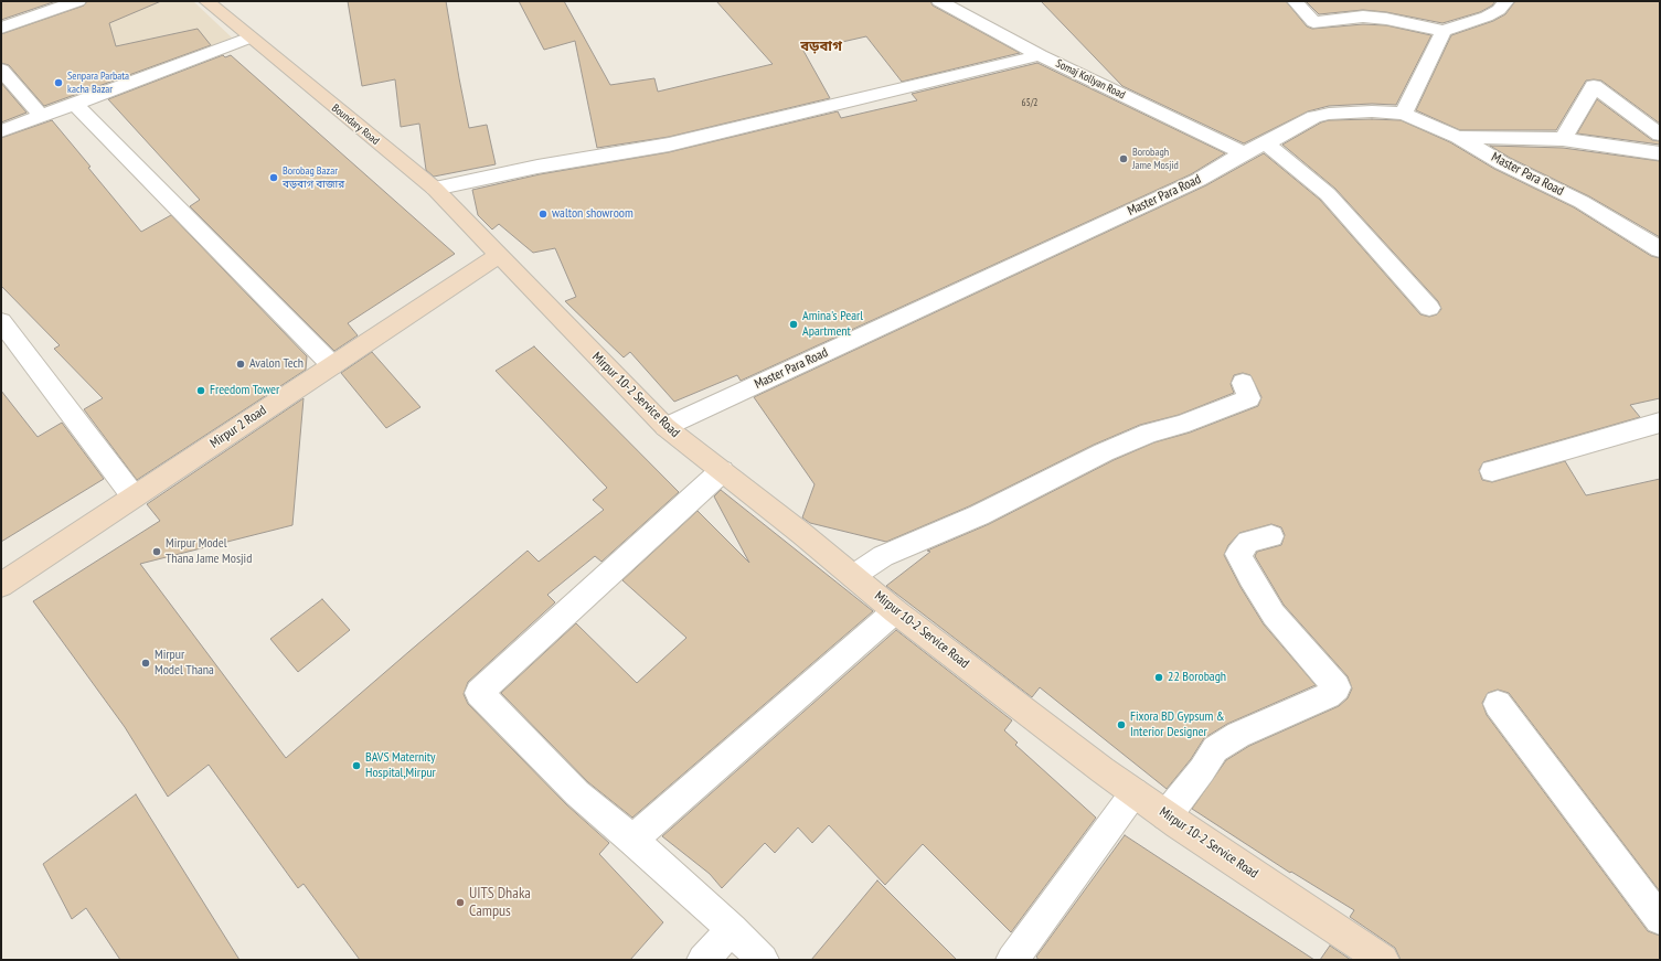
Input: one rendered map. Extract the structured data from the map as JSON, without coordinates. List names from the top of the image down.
{
  "streets": {
    "street": [
      "Somaj Kollyan Road",
      "Boundary Road",
      "Master Para Road",
      "Mirpur 10-2 Service Road",
      "Mirpur 2 Road"
    ]
  },
  "crossings": [
    ["Somaj Kollyan Road", "Master Para Road"],
    ["Boundary Road", "Mirpur 10-2 Service Road"],
    ["Boundary Road", "Mirpur 2 Road"],
    ["Master Para Road", "Mirpur 10-2 Service Road"],
    ["Mirpur 10-2 Service Road", "Mirpur 2 Road"]
  ],
  "districts": ["বড়বাগ"],
  "places": [
    "Senpara Parbata kacha Bazar",
    "Borobagh Jame Mosjid",
    "Borobag Bazar বড়বাগ বাজার",
    "walton showroom",
    "Amina's Pearl Apartment",
    "Avalon Tech",
    "Freedom Tower",
    "Mirpur Model Thana Jame Mosjid",
    "Mirpur Model Thana",
    "22 Borobagh",
    "Fixora BD Gypsum & Interior Designer",
    "BAVS Maternity Hospital,Mirpur",
    "UITS Dhaka Campus"
  ],
  "house_numbers": ["65/2"]
}
